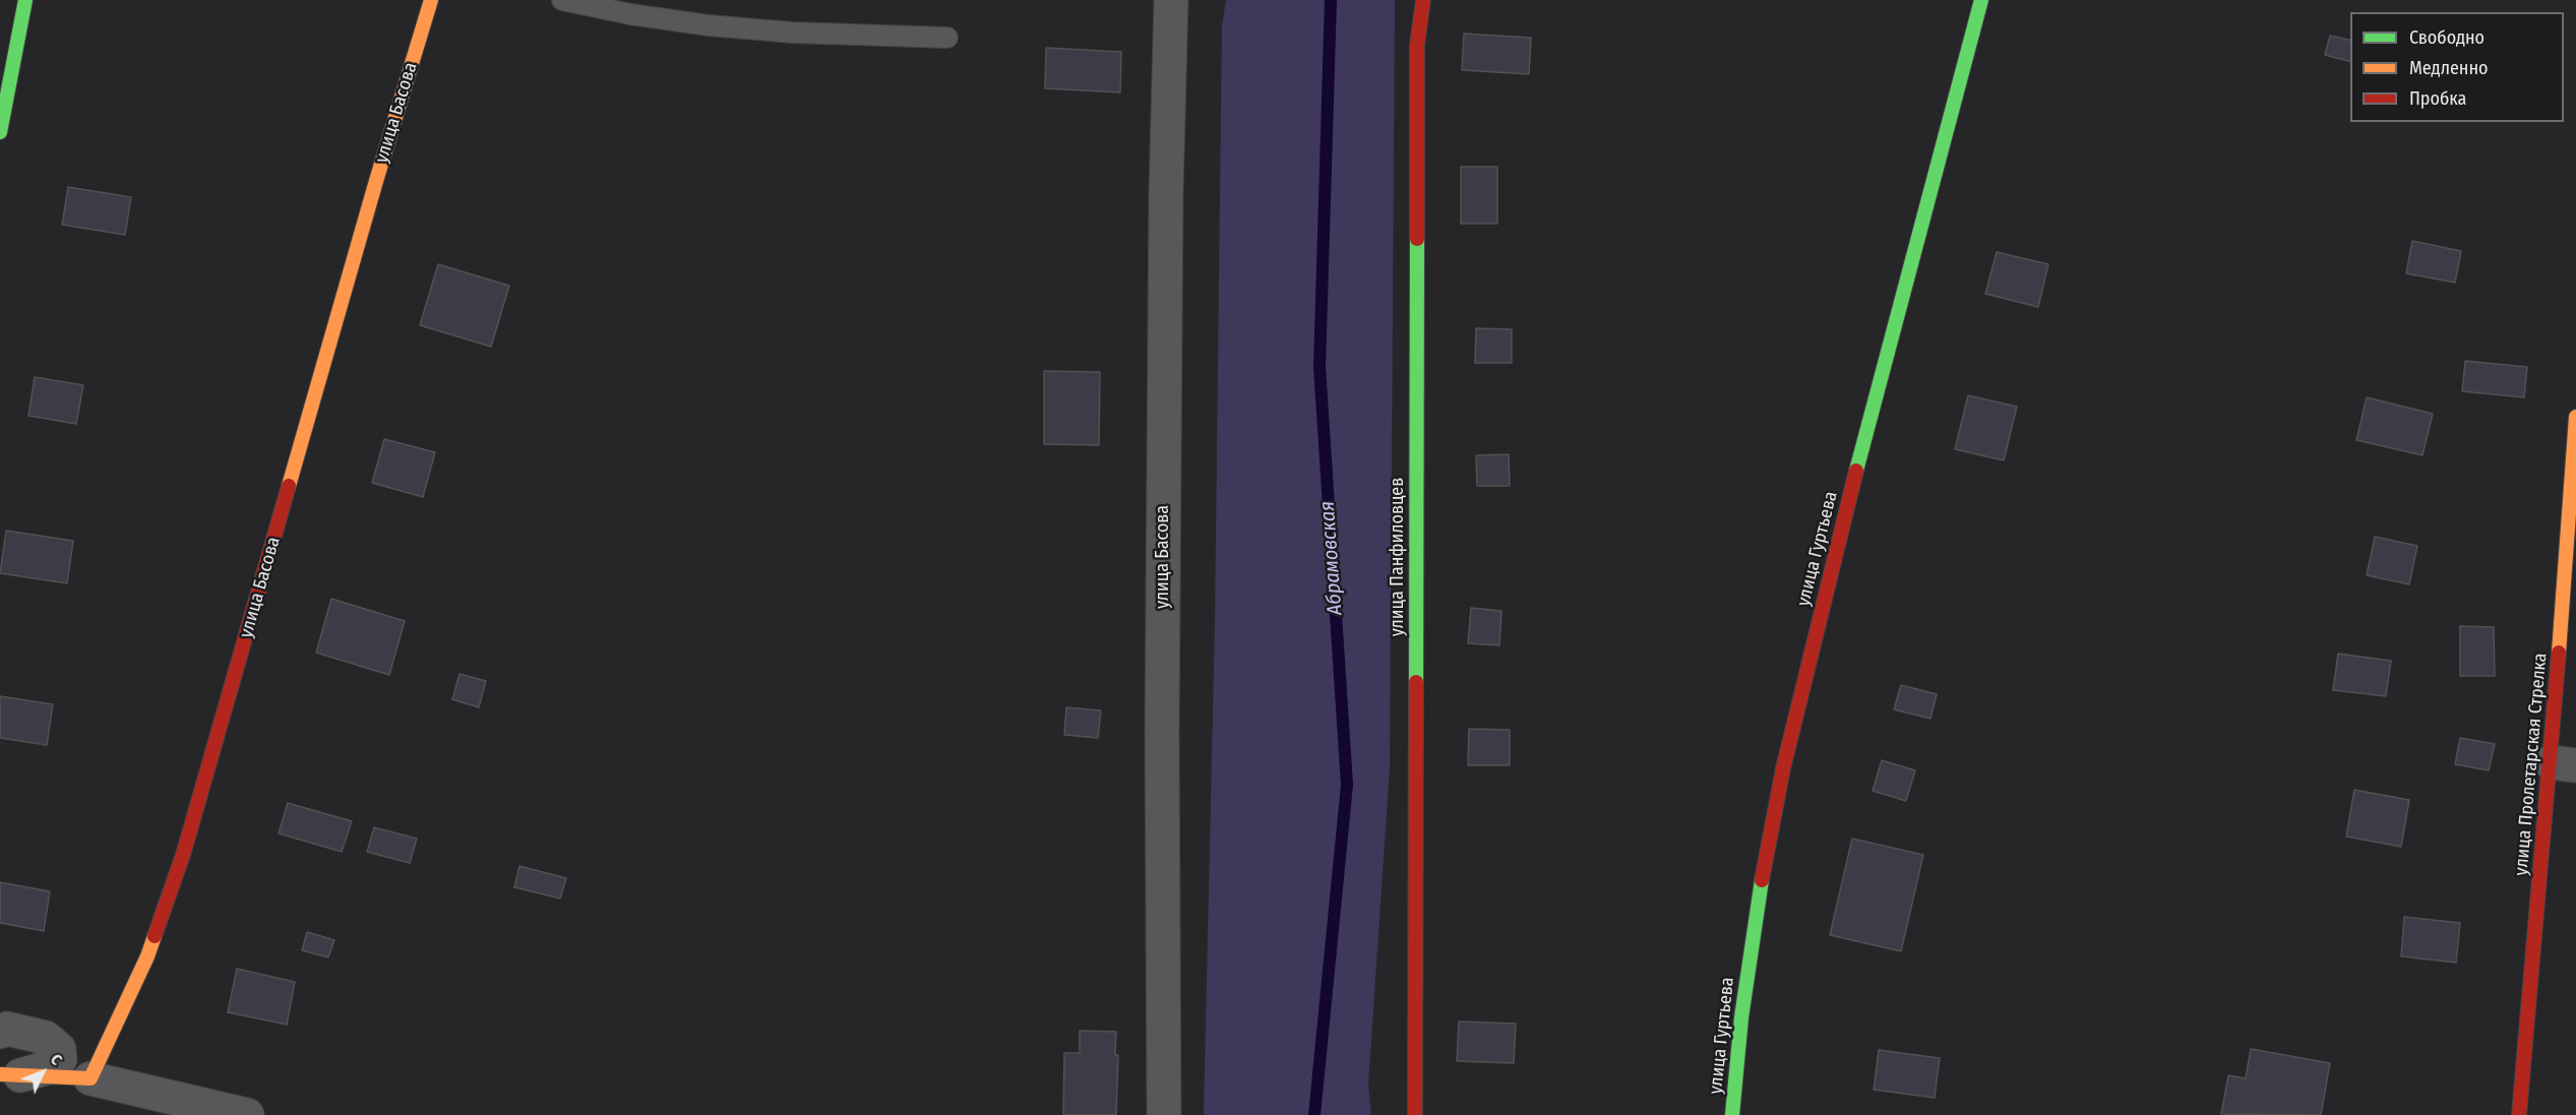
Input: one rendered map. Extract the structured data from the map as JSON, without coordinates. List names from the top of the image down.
{
  "streets": {
    "street": [
      "улица Басова",
      "улица Гуртьева",
      "улица Панфиловцев",
      "улица Пролетарская Стрелка"
    ]
  },
  "water": ["Абрамовская"],
  "legend": ["Свободно", "Медленно", "Пробка"],
  "north": "top right"
}
